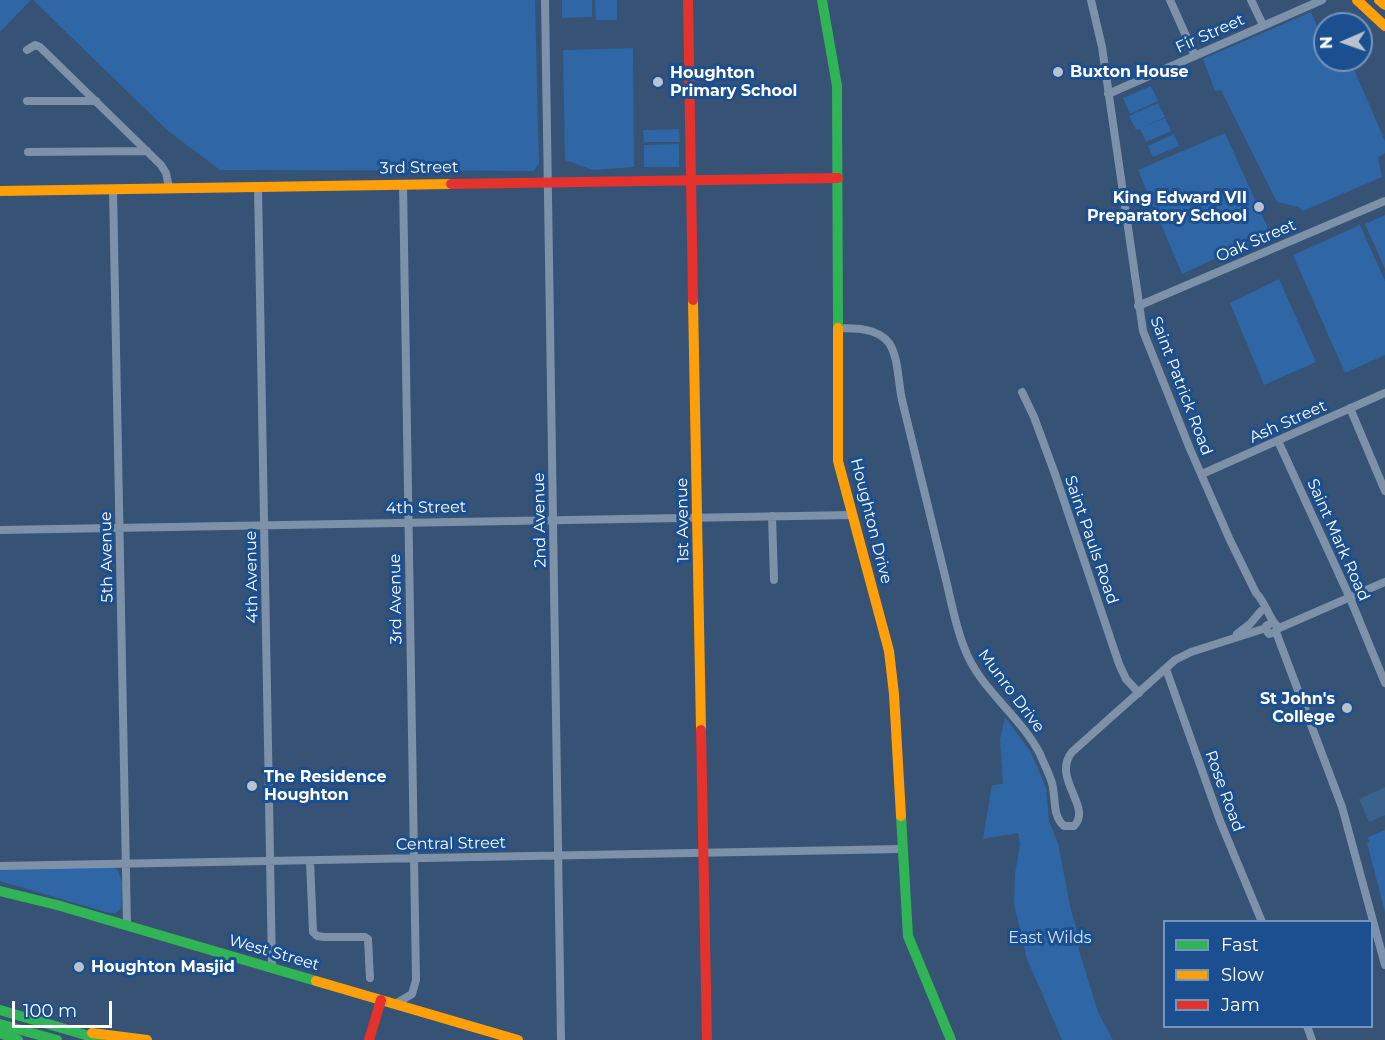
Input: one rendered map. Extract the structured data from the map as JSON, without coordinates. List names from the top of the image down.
{
  "streets": {
    "main road": [
      "3rd Street",
      "1st Avenue",
      "Houghton Drive",
      "West Street"
    ],
    "street": [
      "Fir Street",
      "Oak Street",
      "Saint Patrick Road",
      "Ash Street",
      "4th Street",
      "2nd Avenue",
      "Saint Pauls Road",
      "Saint Mark Road",
      "5th Avenue",
      "4th Avenue",
      "3rd Avenue",
      "Munro Drive",
      "Rose Road",
      "Central Street"
    ]
  },
  "crossings": [
    ["Fir Street", "Saint Patrick Road"],
    ["3rd Street", "2nd Avenue"],
    ["3rd Street", "1st Avenue"],
    ["3rd Street", "Houghton Drive"],
    ["3rd Street", "5th Avenue"],
    ["3rd Street", "4th Avenue"],
    ["3rd Street", "3rd Avenue"],
    ["Oak Street", "Saint Patrick Road"],
    ["Saint Patrick Road", "Ash Street"],
    ["Saint Patrick Road", "Munro Drive"],
    ["Ash Street", "Saint Mark Road"],
    ["4th Street", "2nd Avenue"],
    ["4th Street", "1st Avenue"],
    ["4th Street", "Houghton Drive"],
    ["4th Street", "5th Avenue"],
    ["4th Street", "4th Avenue"],
    ["4th Street", "3rd Avenue"],
    ["2nd Avenue", "Central Street"],
    ["1st Avenue", "Central Street"],
    ["Houghton Drive", "Munro Drive"],
    ["Houghton Drive", "Central Street"],
    ["Saint Pauls Road", "Munro Drive"],
    ["Saint Mark Road", "Munro Drive"],
    ["5th Avenue", "Central Street"],
    ["5th Avenue", "West Street"],
    ["4th Avenue", "Central Street"],
    ["4th Avenue", "West Street"],
    ["3rd Avenue", "Central Street"],
    ["3rd Avenue", "West Street"],
    ["Munro Drive", "Rose Road"]
  ],
  "parks": ["East Wilds"],
  "places": [
    "Buxton House",
    "Houghton Primary School",
    "King Edward VII Preparatory School",
    "St John's College",
    "The Residence Houghton",
    "Houghton Masjid"
  ],
  "legend": ["Fast", "Slow", "Jam"],
  "scale_bar": "100 m",
  "north": "left"
}
